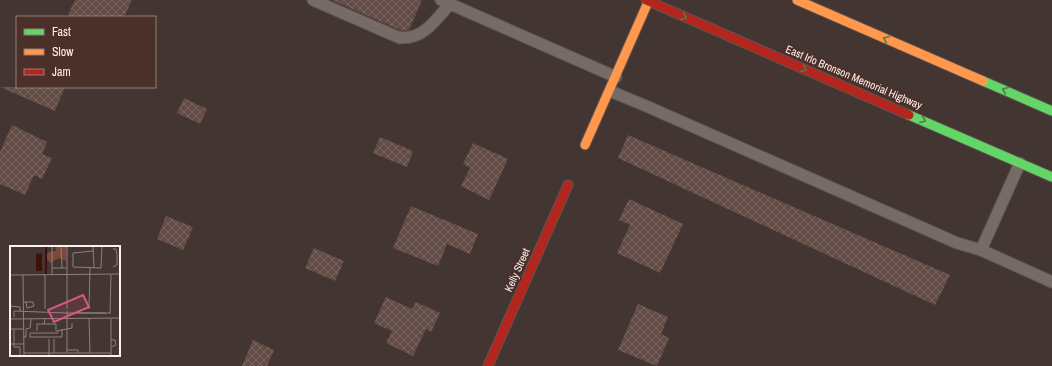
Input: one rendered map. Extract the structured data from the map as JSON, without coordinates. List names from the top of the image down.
{
  "streets": {
    "main road": ["East Irlo Bronson Memorial Highway", "Kelly Street"]
  },
  "legend": ["Fast", "Slow", "Jam"]
}
